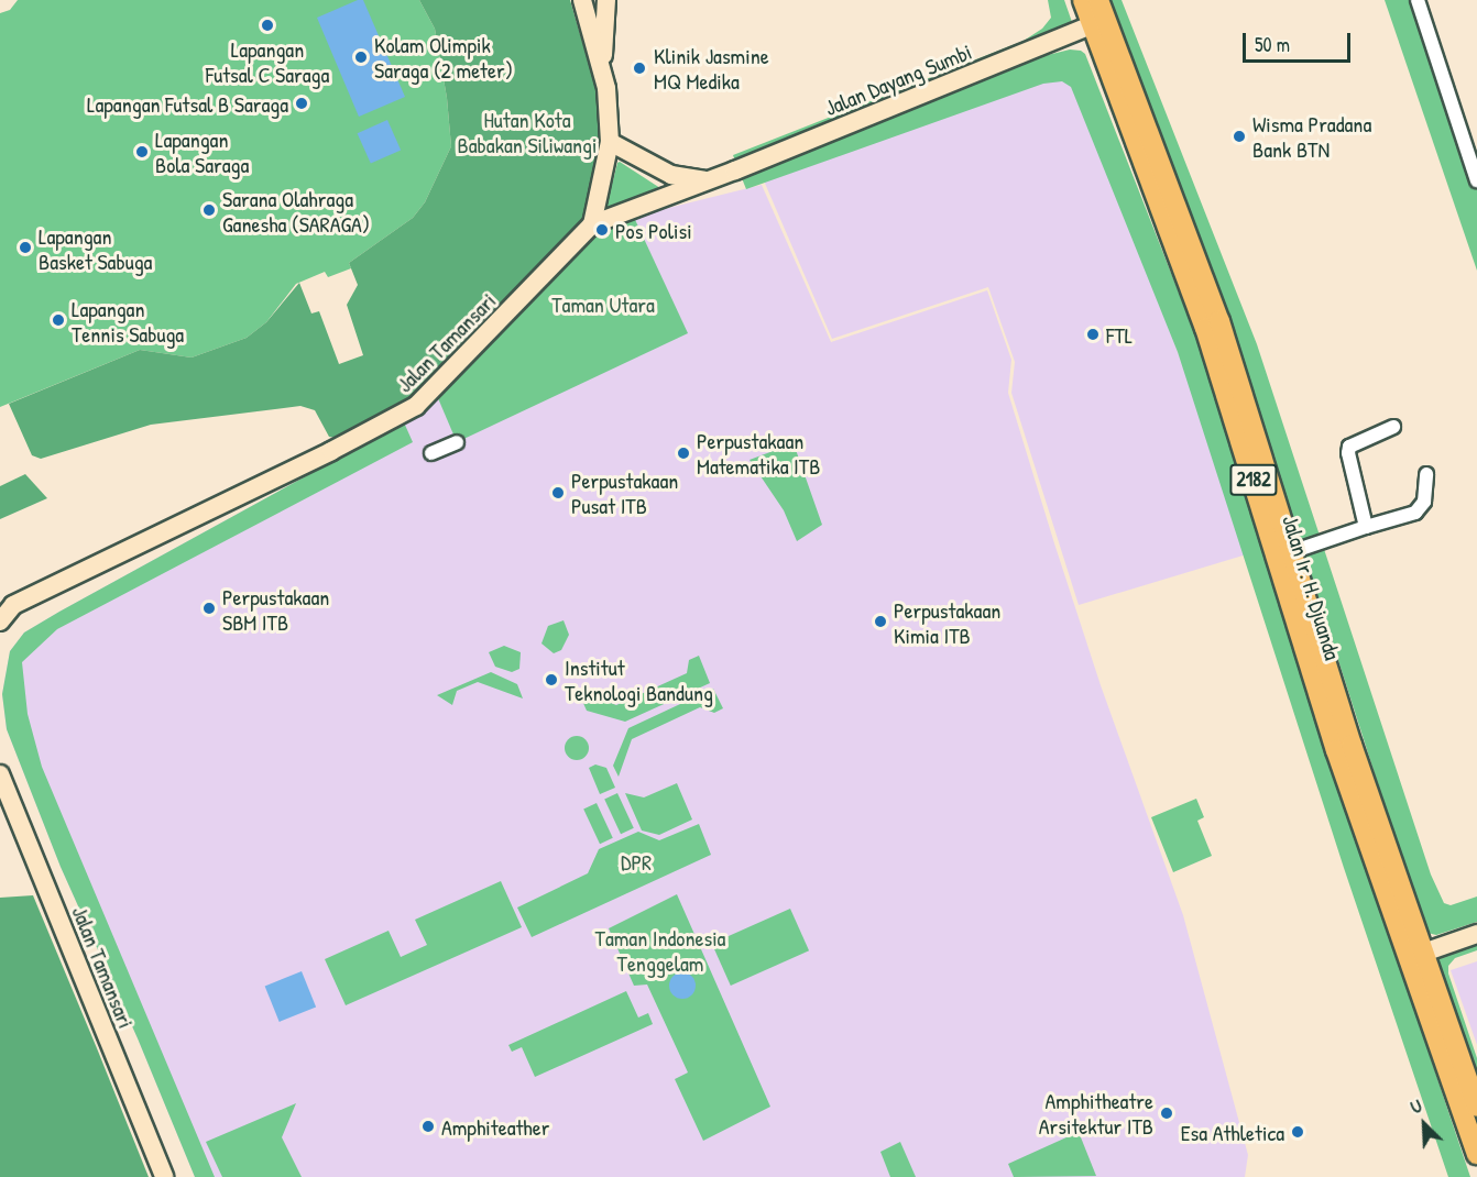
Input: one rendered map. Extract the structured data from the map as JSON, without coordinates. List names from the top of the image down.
{
  "streets": {
    "main road": [
      "Jalan Dayang Sumbi",
      "Jalan Tamansari",
      "2182",
      "Jalan Ir. H. Djuanda"
    ]
  },
  "crossings": [
    ["Jalan Dayang Sumbi", "Jalan Tamansari"],
    ["Jalan Dayang Sumbi", "Jalan Ir. H. Djuanda"]
  ],
  "parks": [
    "Hutan Kota Babakan Siliwangi",
    "Taman Utara",
    "DPR",
    "Taman Indonesia Tenggelam"
  ],
  "places": [
    "Lapangan Futsal C Saraga",
    "Kolam Olimpik Saraga (2 meter)",
    "Klinik Jasmine MQ Medika",
    "Lapangan Futsal B Saraga",
    "Wisma Pradana Bank BTN",
    "Lapangan Bola Saraga",
    "Sarana Olahraga Ganesha (SARAGA)",
    "Pos Polisi",
    "Lapangan Basket Sabuga",
    "Lapangan Tennis Sabuga",
    "FTL",
    "Perpustakaan Matematika ITB",
    "Perpustakaan Pusat ITB",
    "Perpustakaan SBM ITB",
    "Perpustakaan Kimia ITB",
    "Institut Teknologi Bandung",
    "Amphitheatre Arsitektur ITB",
    "Amphiteather",
    "Esa Athletica"
  ],
  "scale_bar": "50 m",
  "north": "top left"
}
